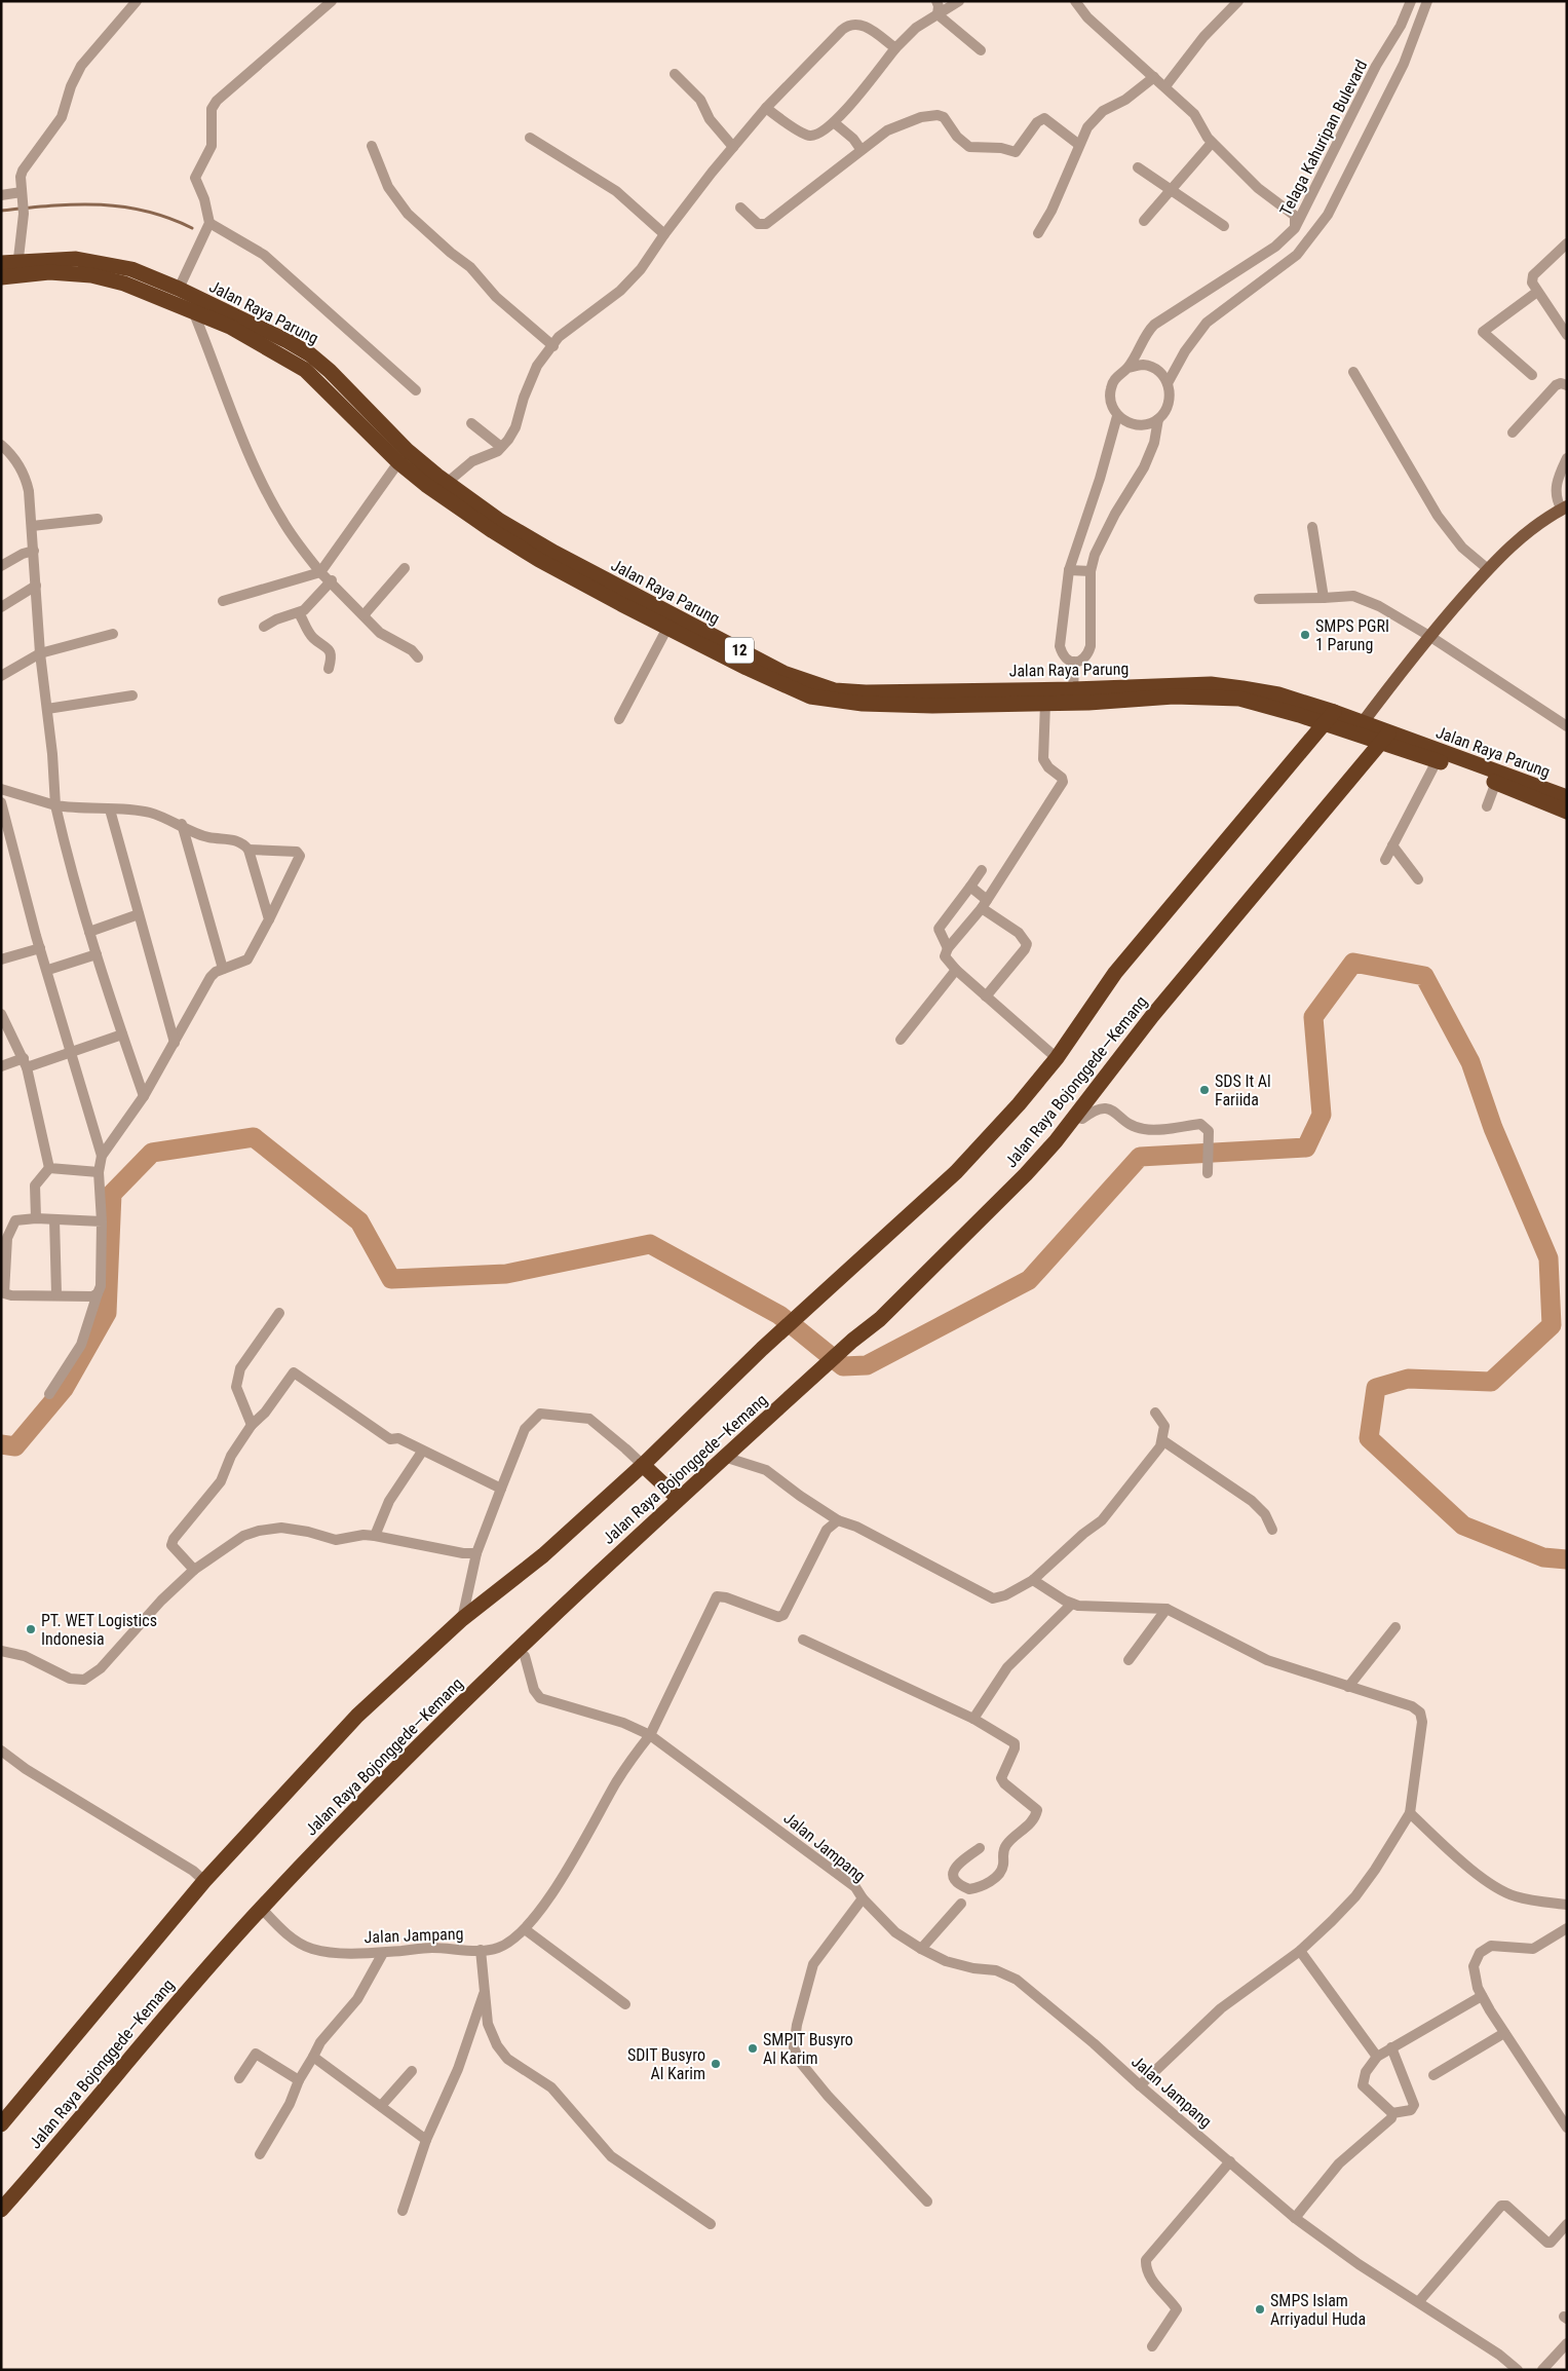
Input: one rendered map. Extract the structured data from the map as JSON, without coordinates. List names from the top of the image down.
{
  "streets": {
    "highway": ["Jalan Raya Parung", "12", "Jalan Raya Bojonggede—Kemang"],
    "street": ["Telaga Kahuripan Bulevard", "Jalan Jampang"]
  },
  "crossings": [
    ["Jalan Raya Parung", "Jalan Raya Bojonggede—Kemang"],
    ["Jalan Raya Bojonggede—Kemang", "Jalan Jampang"]
  ],
  "places": [
    "SMPS PGRI 1 Parung",
    "SDS It Al Fariida",
    "PT. WET Logistics Indonesia",
    "SMPIT Busyro Al Karim",
    "SDIT Busyro Al Karim",
    "SMPS Islam Arriyadul Huda"
  ]
}
